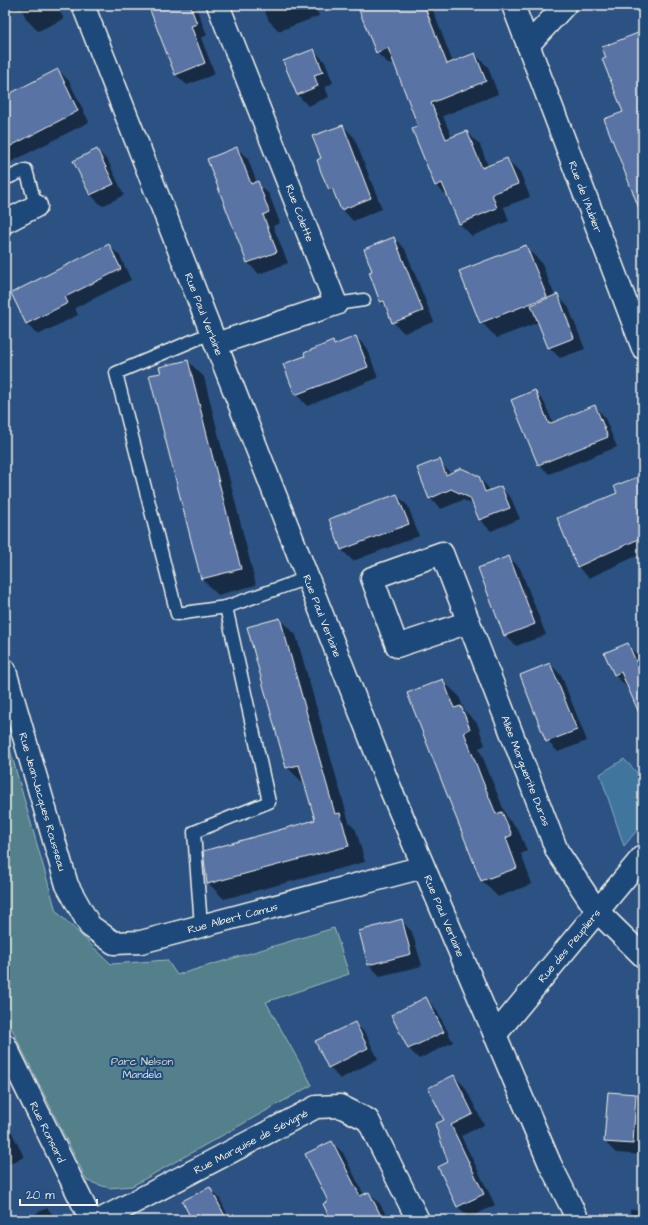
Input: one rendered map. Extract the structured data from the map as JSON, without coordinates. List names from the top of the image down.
{
  "streets": {
    "street": [
      "Rue de l'Aubier",
      "Rue Colette",
      "Rue Paul Verlaine",
      "Allée Marguerite Duras",
      "Rue Jean-Jacques Rousseau",
      "Rue Albert Camus",
      "Rue des Peupliers",
      "Rue Ronsard",
      "Rue Marquise de Sévigné"
    ]
  },
  "crossings": [
    ["Rue Paul Verlaine", "Rue Albert Camus"],
    ["Rue Paul Verlaine", "Rue des Peupliers"],
    ["Allée Marguerite Duras", "Rue des Peupliers"],
    ["Rue Jean-Jacques Rousseau", "Rue Albert Camus"]
  ],
  "parks": ["Parc Nelson Mandela"],
  "scale_bar": "20 m"
}
